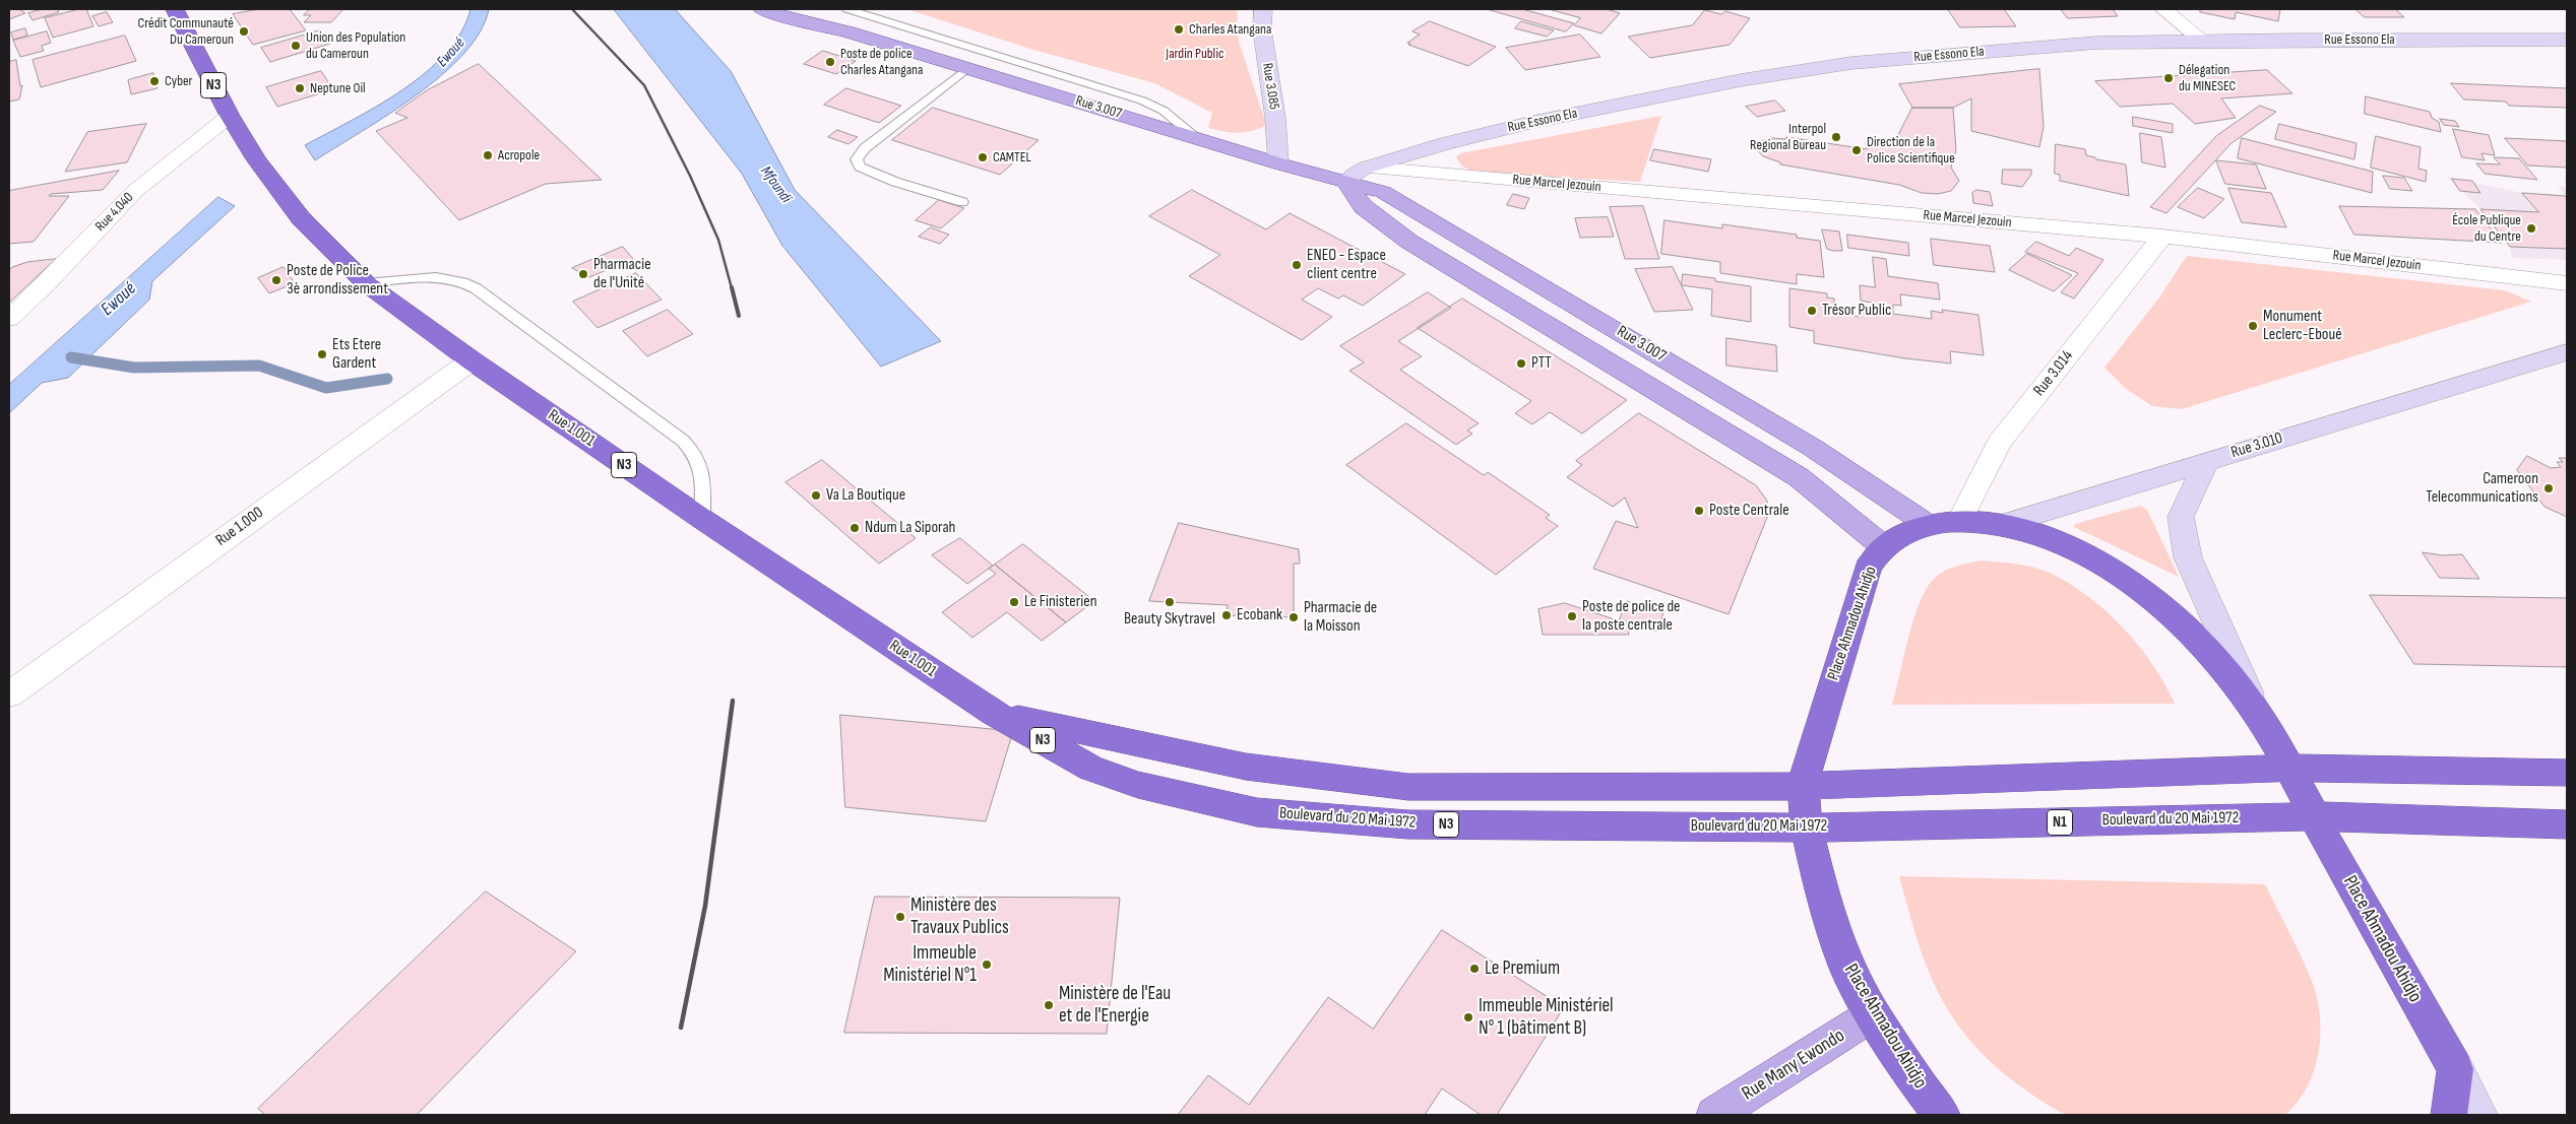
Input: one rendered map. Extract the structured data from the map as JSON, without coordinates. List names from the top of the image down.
{
  "streets": {
    "highway": [
      "N3",
      "Rue 1.001",
      "Place Ahmadou Ahidjo",
      "Boulevard du 20 Mai 1972",
      "N1"
    ],
    "main road": [
      "Rue Essono Ela",
      "Rue 3.085",
      "Rue 3.007",
      "Rue 3.010",
      "Rue Many Ewondo"
    ],
    "street": [
      "Rue Marcel Jezouin",
      "Rue 4.040",
      "Rue 3.014",
      "Rue 1.000"
    ]
  },
  "crossings": [
    ["Rue Essono Ela", "Rue 3.007"],
    ["Rue Essono Ela", "Rue Marcel Jezouin"],
    ["N3", "Rue 4.040"],
    ["N3", "Rue 1.001"],
    ["N3", "Place Ahmadou Ahidjo"],
    ["N3", "Boulevard du 20 Mai 1972"],
    ["Rue 3.085", "Rue 3.007"],
    ["Rue 3.007", "Place Ahmadou Ahidjo"],
    ["Rue Marcel Jezouin", "Rue 3.014"],
    ["Rue 4.040", "Rue 1.001"],
    ["Rue 3.014", "Place Ahmadou Ahidjo"],
    ["Rue 1.001", "Rue 1.000"],
    ["Rue 1.001", "Boulevard du 20 Mai 1972"],
    ["Rue 3.010", "Place Ahmadou Ahidjo"],
    ["Place Ahmadou Ahidjo", "Boulevard du 20 Mai 1972"],
    ["Place Ahmadou Ahidjo", "Rue Many Ewondo"]
  ],
  "water": ["Ewoué", "Mfoundi"],
  "parks": ["Jardin Public"],
  "places": [
    "Charles Atangana",
    "Crédit Communauté Du Cameroun",
    "Union des Population du Cameroun",
    "Poste de police Charles Atangana",
    "Délegation du MINESEC",
    "Cyber",
    "Neptune Oil",
    "Interpol Regional Bureau",
    "Direction de la Police Scientifique",
    "Acropole",
    "CAMTEL",
    "École Publique du Centre",
    "ENEO - Espace client centre",
    "Pharmacie de l'Unité",
    "Poste de Police 3è arrondissement",
    "Trésor Public",
    "Monument Leclerc-Eboué",
    "Ets Etere Gardent",
    "PTT",
    "Cameroon Telecommunications",
    "Va La Boutique",
    "Poste Centrale",
    "Ndum La Siporah",
    "Le Finisterien",
    "Beauty Skytravel",
    "Ecobank",
    "Poste de police de la poste centrale",
    "Pharmacie de la Moisson",
    "Ministère des Travaux Publics",
    "Immeuble Ministériel N°1",
    "Le Premium",
    "Ministère de l'Eau et de l'Energie",
    "Immeuble Ministériel N° 1 (bâtiment B)"
  ]
}
